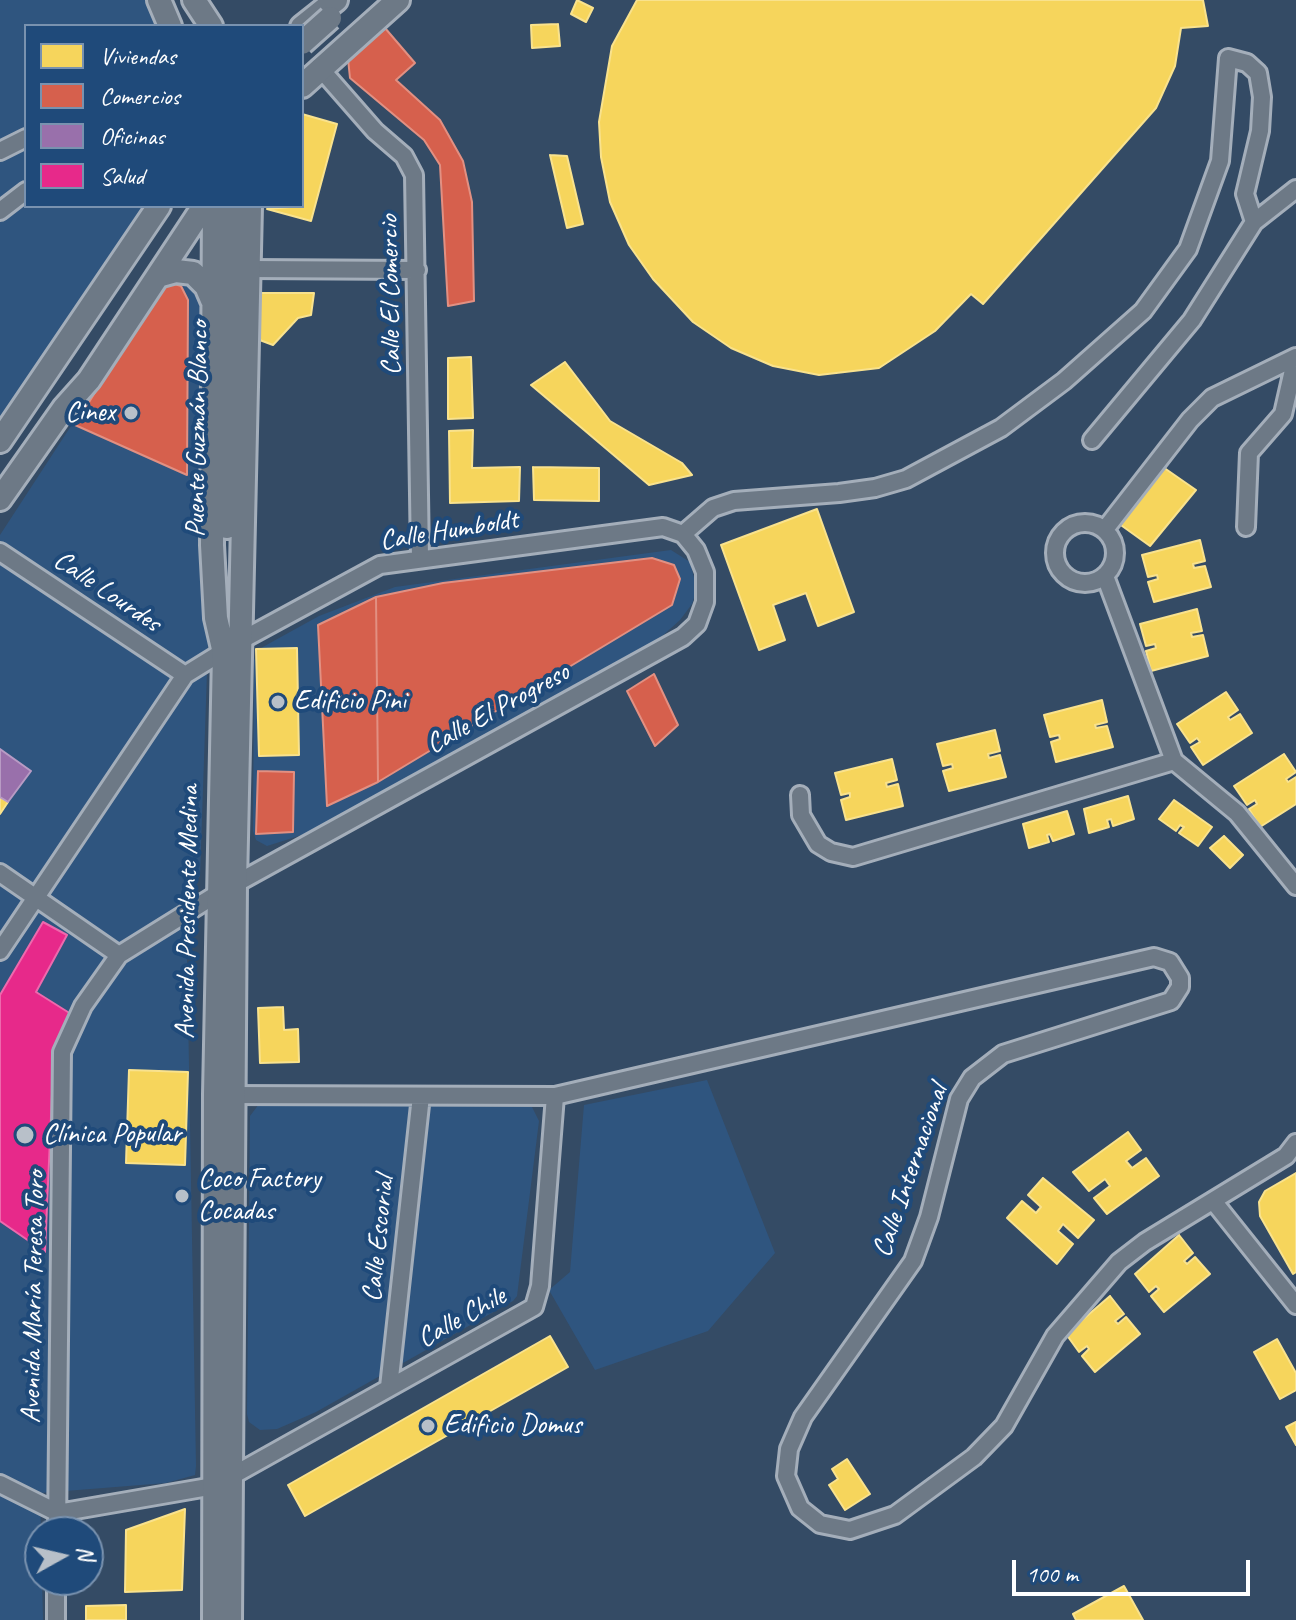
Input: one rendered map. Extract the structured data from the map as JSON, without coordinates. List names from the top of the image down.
{
  "streets": {
    "street": [
      "Calle El Comercio",
      "Puente Guzmán Blanco",
      "Calle Humboldt",
      "Calle Lourdes",
      "Calle El Progreso",
      "Avenida Presidente Medina",
      "Calle Internacional",
      "Calle Escorial",
      "Avenida María Teresa Toro",
      "Calle Chile"
    ]
  },
  "crossings": [
    ["Calle El Comercio", "Calle Humboldt"],
    ["Puente Guzmán Blanco", "Calle Humboldt"],
    ["Puente Guzmán Blanco", "Avenida Presidente Medina"],
    ["Calle Humboldt", "Calle Lourdes"],
    ["Calle Humboldt", "Calle El Progreso"],
    ["Calle Humboldt", "Avenida Presidente Medina"],
    ["Calle El Progreso", "Avenida Presidente Medina"],
    ["Calle El Progreso", "Avenida María Teresa Toro"],
    ["Avenida Presidente Medina", "Calle Internacional"],
    ["Avenida Presidente Medina", "Avenida María Teresa Toro"],
    ["Avenida Presidente Medina", "Calle Chile"],
    ["Calle Internacional", "Calle Escorial"],
    ["Calle Internacional", "Calle Chile"],
    ["Calle Escorial", "Calle Chile"],
    ["Avenida María Teresa Toro", "Calle Chile"]
  ],
  "places": [
    "Cinex",
    "Edificio Pini",
    "Clínica Popular",
    "Coco Factory Cocadas",
    "Edificio Domus"
  ],
  "legend": [
    "Viviendas",
    "Comercios",
    "Oficinas",
    "Salud"
  ],
  "scale_bar": "100 m",
  "north": "right"
}
